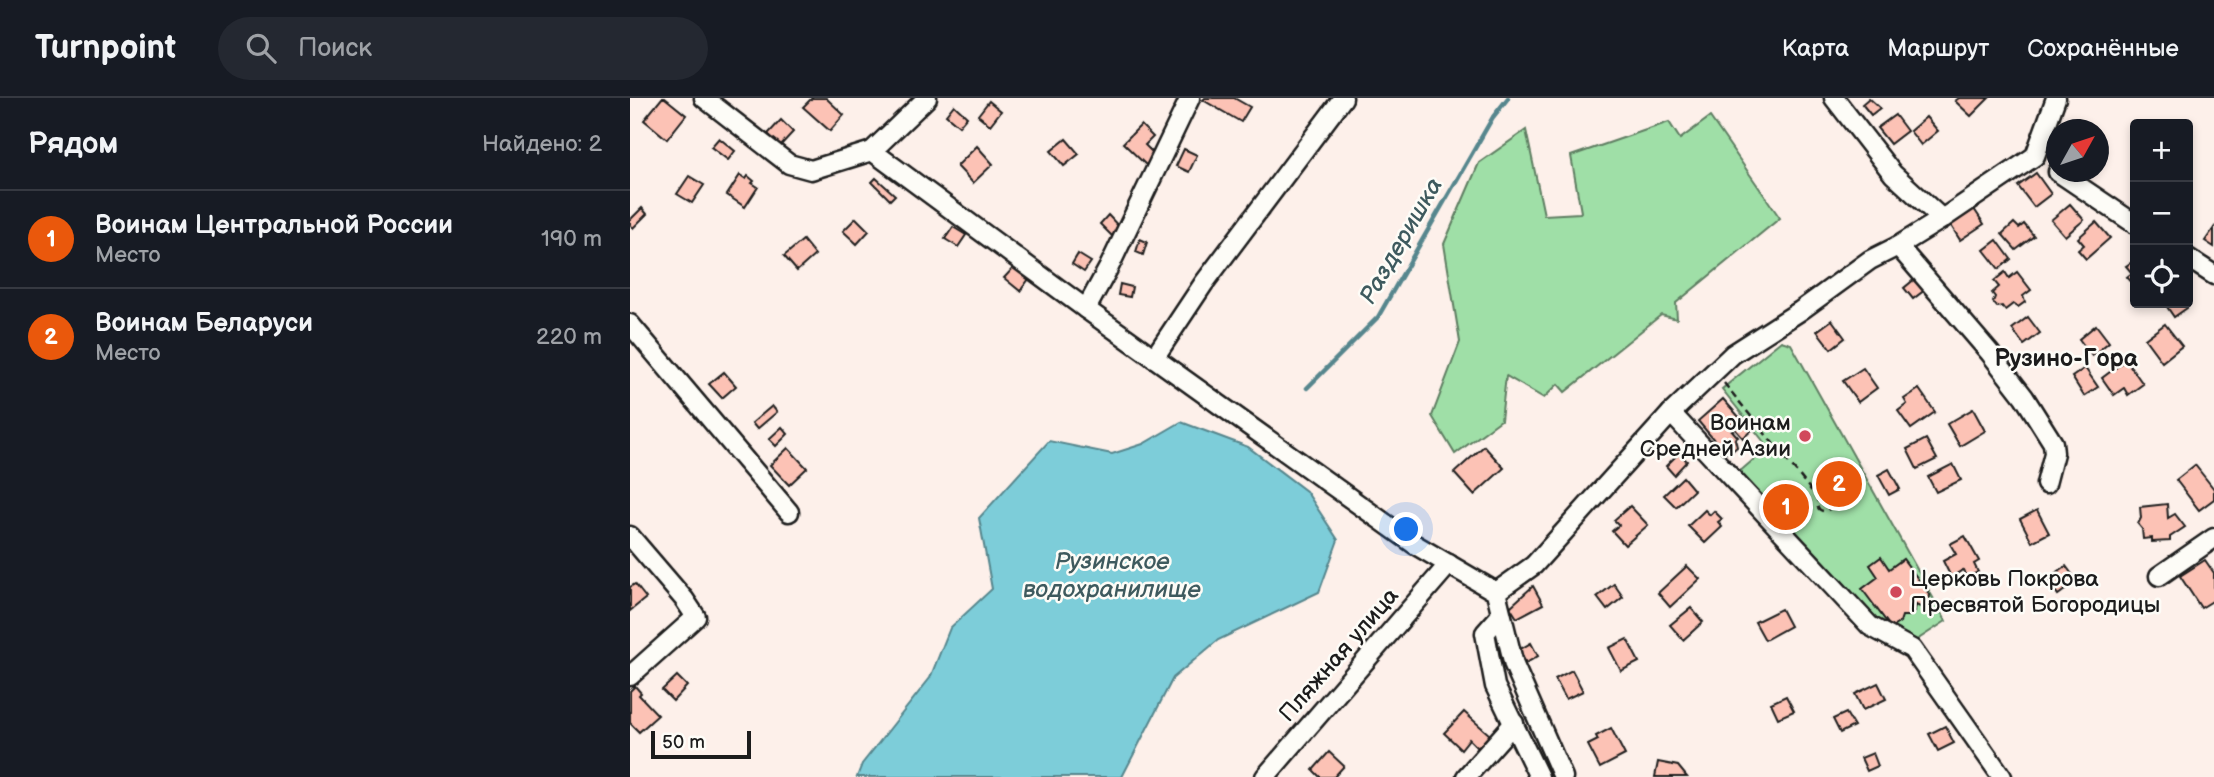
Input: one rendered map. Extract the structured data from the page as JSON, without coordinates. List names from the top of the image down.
{
  "streets": {
    "street": ["Пляжная улица"]
  },
  "districts": ["Рузино-Гора"],
  "water": ["Раздеришка", "Рузинское водохранилище"],
  "places": ["Воинам Средней Азии", "Церковь Покрова Пресвятой Богородицы"],
  "scale_bar": "50 m",
  "north": "top right",
  "page": {
    "header": "Turnpoint",
    "search": "Поиск",
    "nav": ["Карта", "Маршрут", "Сохранённые"],
    "heading": ["Рядом", "Найдено: 2"],
    "map_buttons": ["+", "−"],
    "list": [
      {
        "mark": "1",
        "name": "Воинам Центральной России",
        "note": "Место",
        "value": "190 m"
      },
      {
        "mark": "2",
        "name": "Воинам Беларуси",
        "note": "Место",
        "value": "220 m"
      }
    ],
    "pins": ["2", "1"],
    "scale": "50 m"
  }
}
